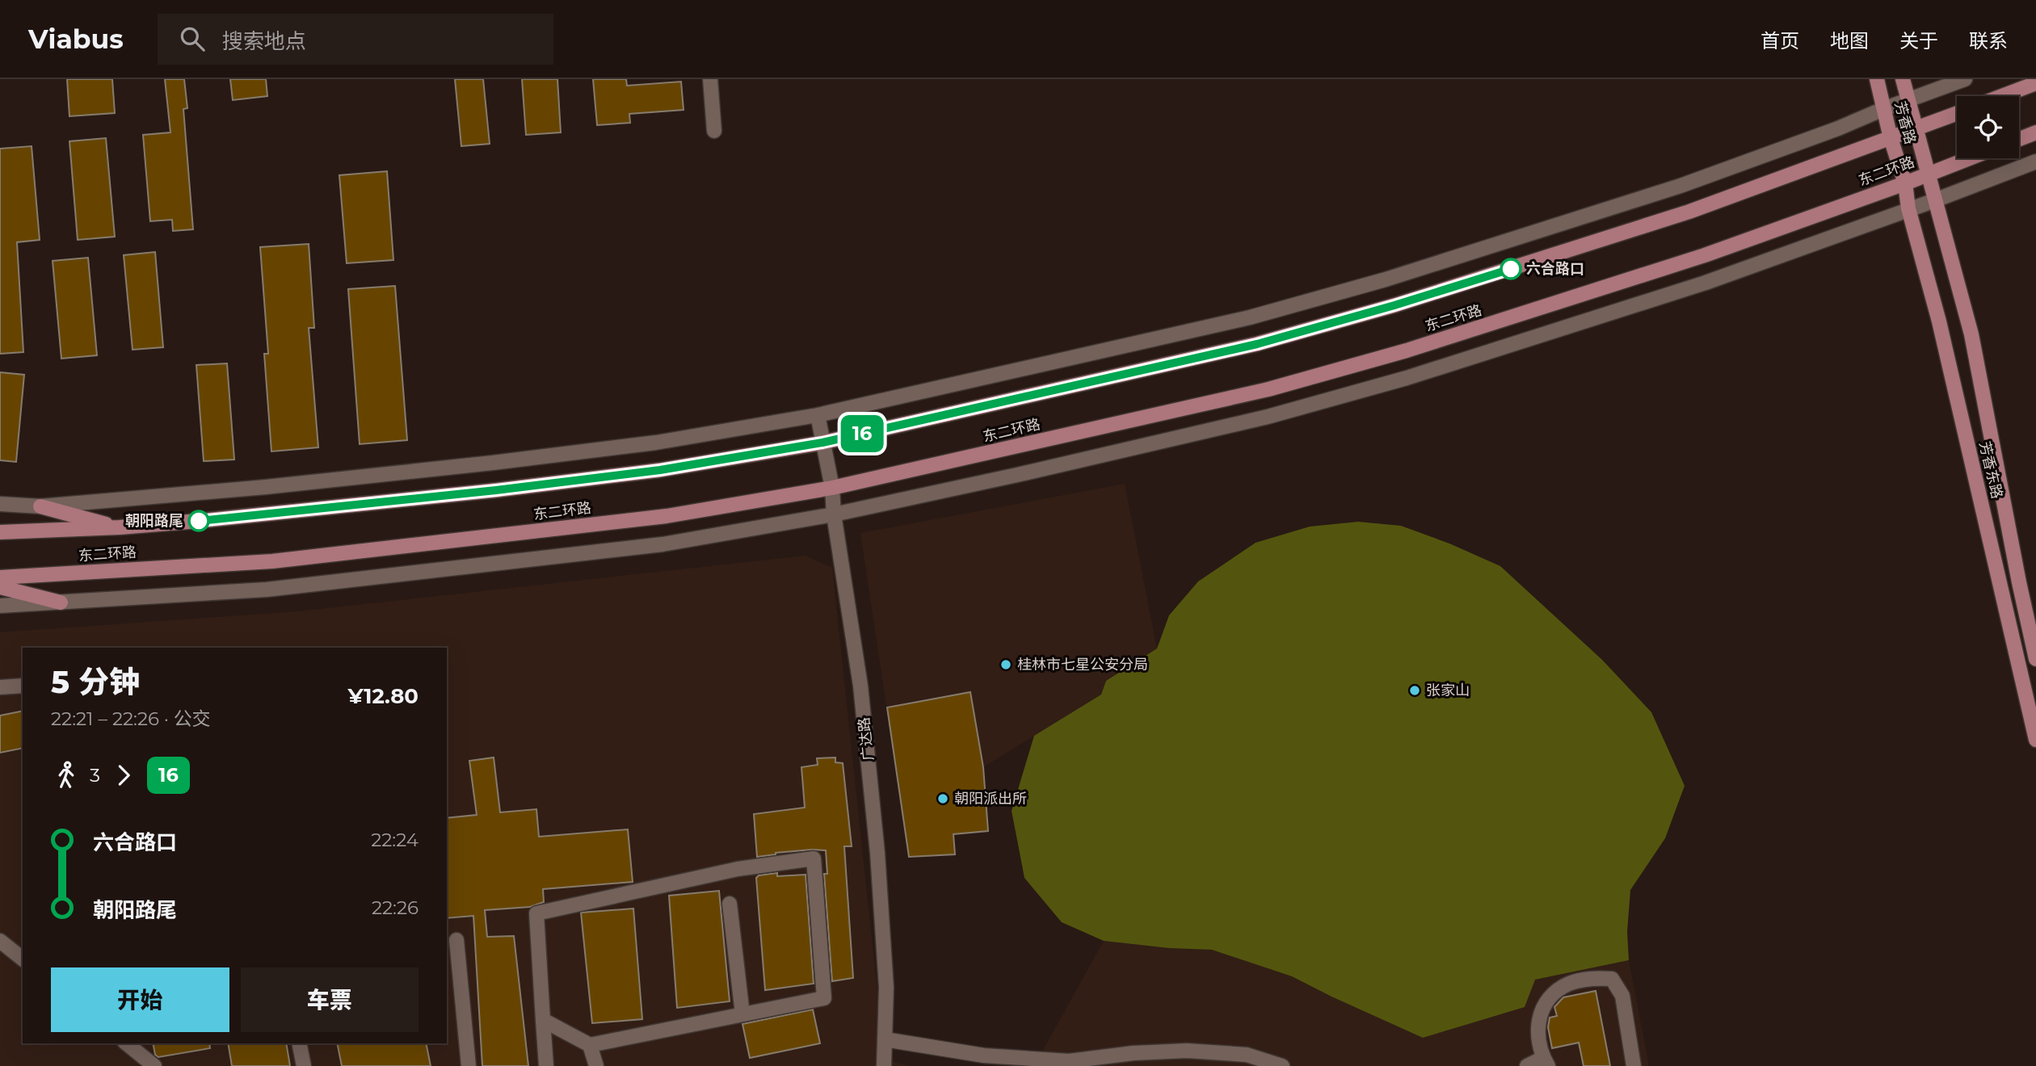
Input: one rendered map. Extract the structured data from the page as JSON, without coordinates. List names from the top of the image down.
{
  "streets": {
    "main road": ["芳香路", "东二环路", "芳香东路"],
    "street": ["广达路"]
  },
  "crossings": [
    ["芳香路", "东二环路"],
    ["芳香路", "芳香东路"],
    ["东二环路", "广达路"]
  ],
  "places": [
    "六合路口",
    "朝阳路尾",
    "桂林市七星公安分局",
    "张家山",
    "朝阳派出所"
  ],
  "lines": ["bus line 16"],
  "page": {
    "header": "Viabus",
    "search": "搜索地点",
    "nav": [
      "首页",
      "地图",
      "关于",
      "联系"
    ],
    "on_map": "16",
    "heading": ["5 分钟", "22:21 – 22:26 · 公交", "¥12.80"],
    "legs": ["3", "16"],
    "list": [
      {
        "name": "六合路口",
        "value": "22:24"
      },
      {
        "name": "朝阳路尾",
        "value": "22:26"
      }
    ],
    "buttons": ["开始", "车票"]
  }
}
